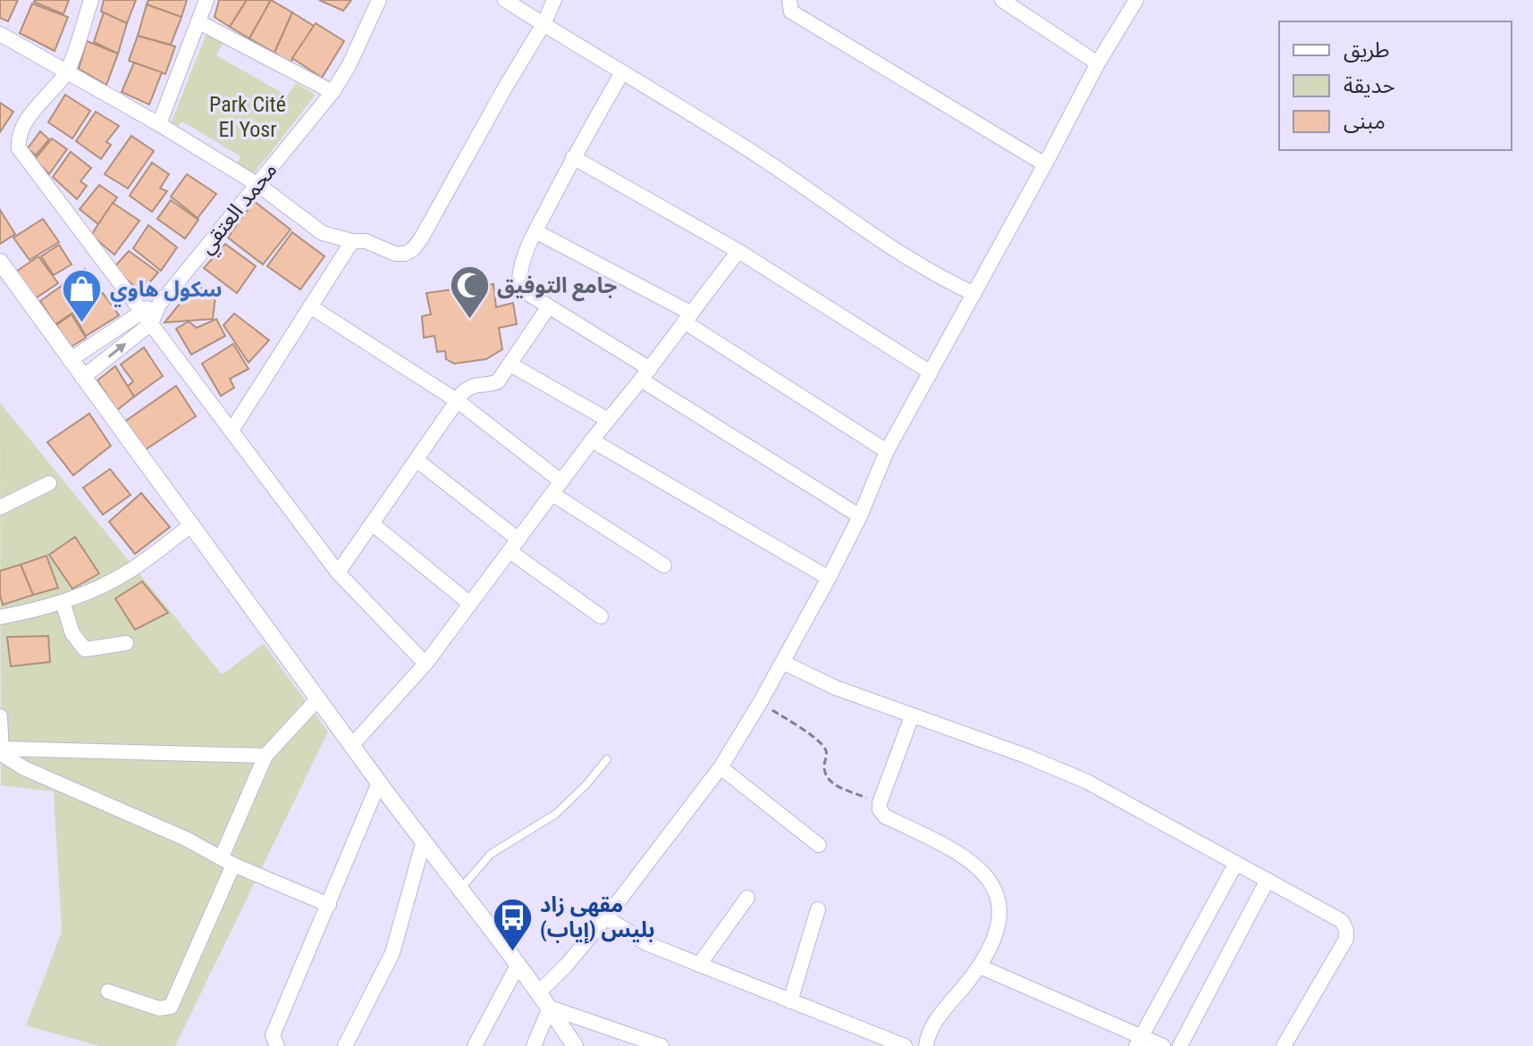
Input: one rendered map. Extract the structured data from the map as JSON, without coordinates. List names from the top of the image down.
{
  "streets": {
    "street": ["محمد العتقي"]
  },
  "parks": ["Park Cité El Yosr"],
  "places": {
    "mosque": ["جامع التوفيق"],
    "shop": ["سكول هاوي"],
    "bus stop": ["مقهى زاد بليس (إياب)"]
  },
  "legend": ["طريق", "حديقة", "مبنى"]
}
